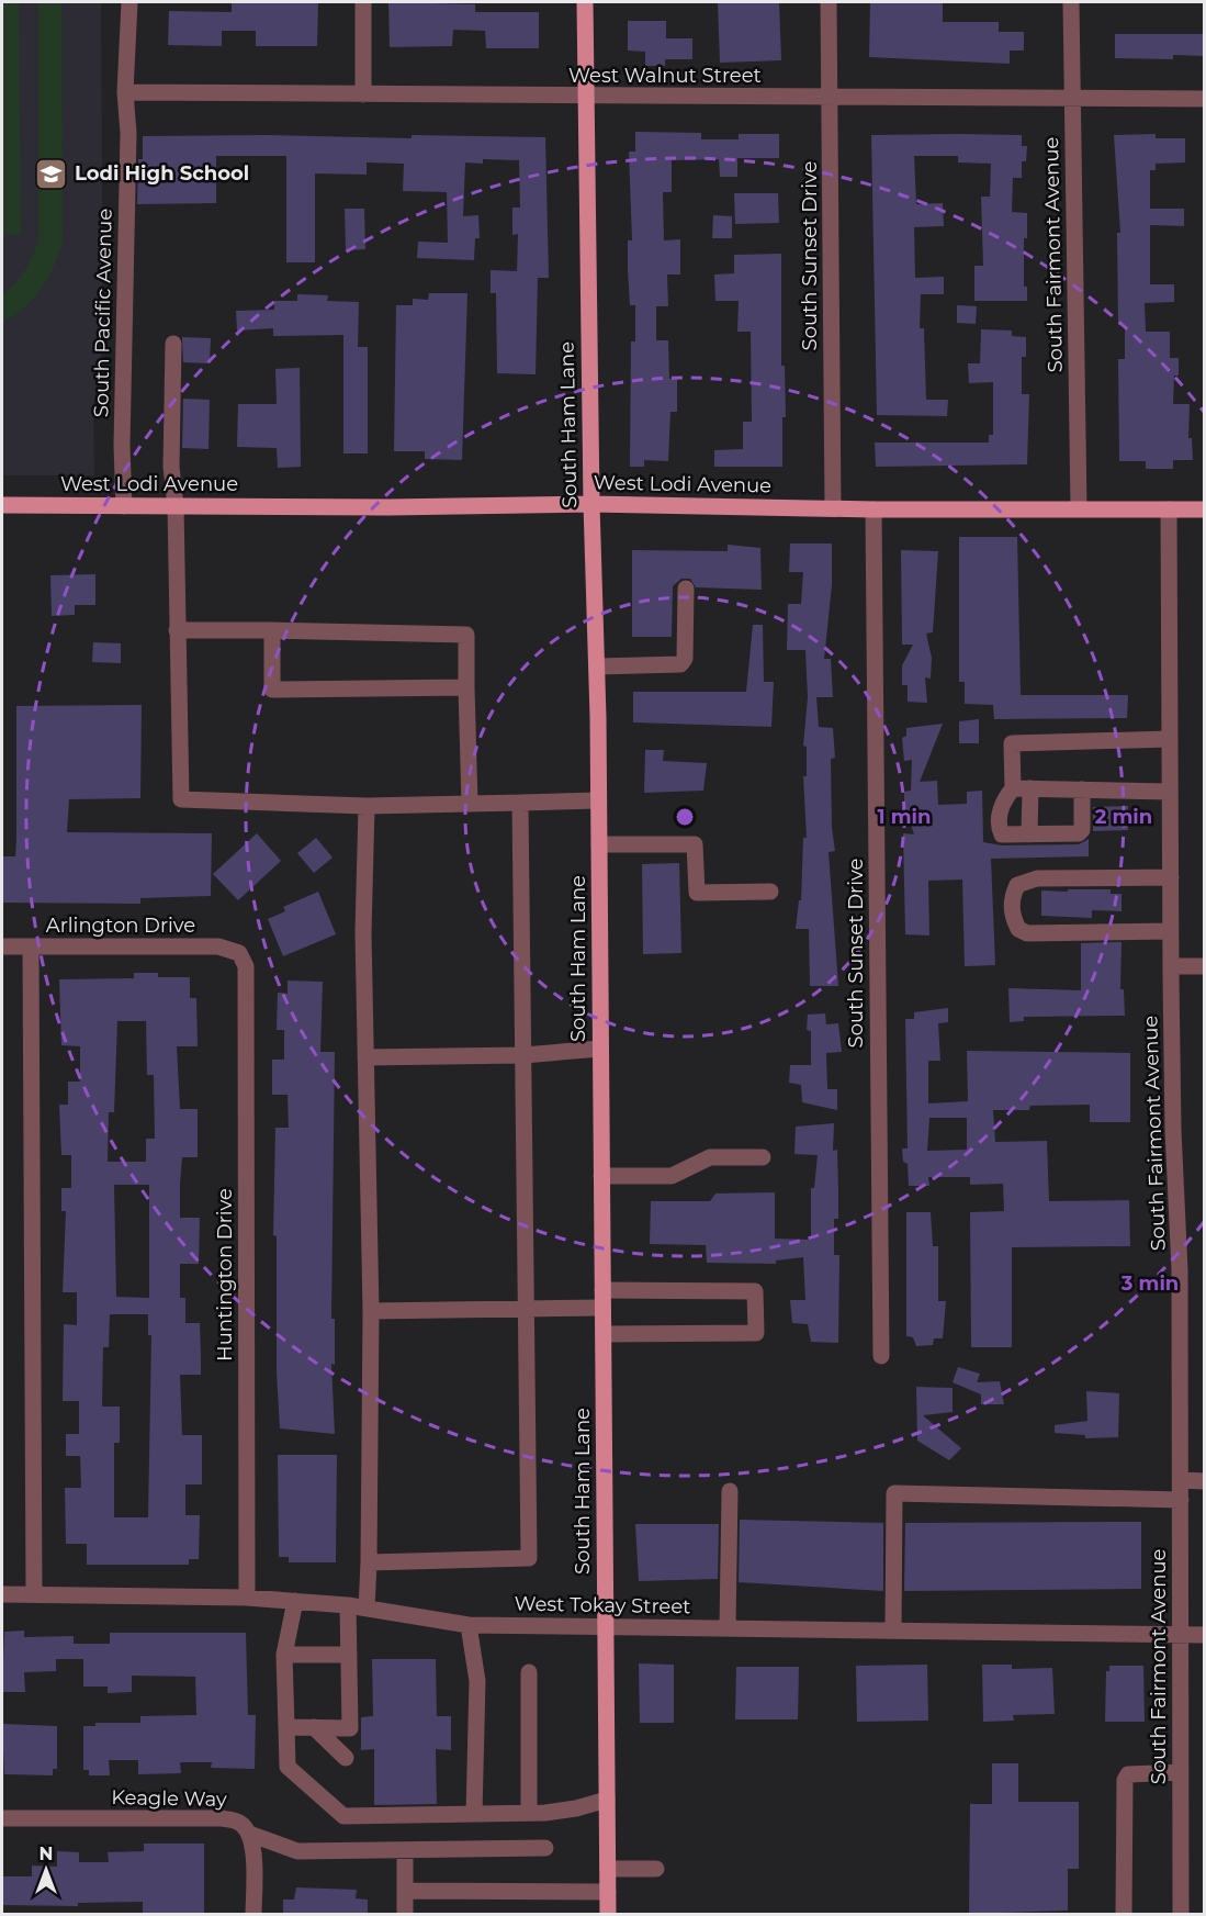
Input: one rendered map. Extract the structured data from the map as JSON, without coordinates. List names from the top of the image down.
{
  "streets": {
    "main road": ["South Ham Lane", "West Lodi Avenue"],
    "street": [
      "West Walnut Street",
      "South Fairmont Avenue",
      "South Sunset Drive",
      "South Pacific Avenue",
      "Arlington Drive",
      "Huntington Drive",
      "West Tokay Street",
      "Keagle Way"
    ]
  },
  "crossings": [
    ["West Walnut Street", "South Fairmont Avenue"],
    ["West Walnut Street", "South Sunset Drive"],
    ["West Walnut Street", "South Pacific Avenue"],
    ["West Walnut Street", "South Ham Lane"],
    ["South Fairmont Avenue", "West Lodi Avenue"],
    ["South Fairmont Avenue", "West Tokay Street"],
    ["South Sunset Drive", "West Lodi Avenue"],
    ["South Pacific Avenue", "West Lodi Avenue"],
    ["South Ham Lane", "West Lodi Avenue"],
    ["South Ham Lane", "West Tokay Street"],
    ["Arlington Drive", "Huntington Drive"],
    ["Huntington Drive", "West Tokay Street"]
  ],
  "places": {
    "school or university": ["Lodi High School"]
  },
  "north": "top",
  "rings": ["1 min", "2 min", "3 min"]
}
